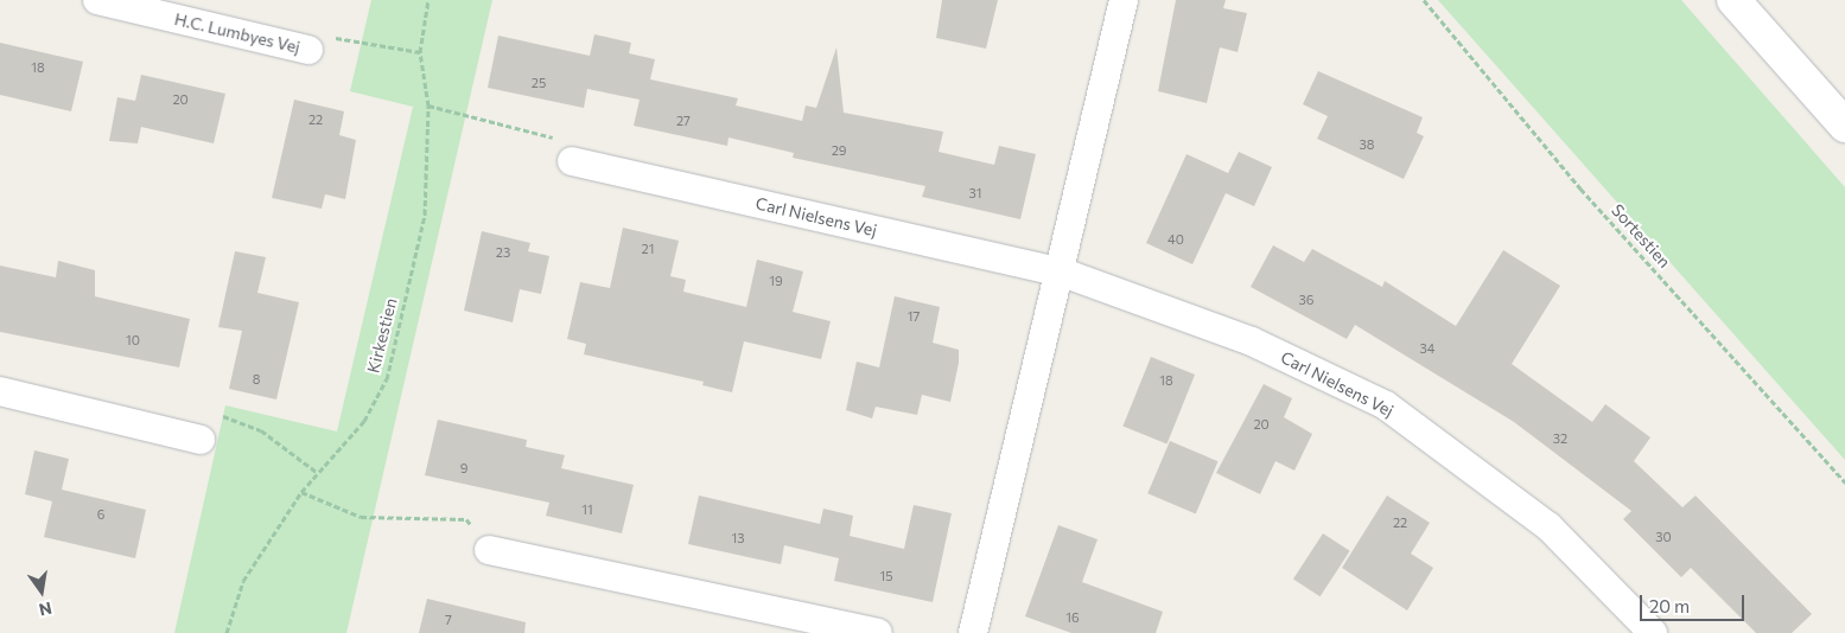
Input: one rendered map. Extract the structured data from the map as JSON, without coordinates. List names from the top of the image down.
{
  "streets": {
    "street": ["H.C. Lumbyes Vej", "Carl Nielsens Vej"],
    "path": ["Sortestien", "Kirkestien"]
  },
  "house_numbers": [
    "18",
    "25",
    "20",
    "22",
    "27",
    "38",
    "29",
    "31",
    "40",
    "21",
    "23",
    "19",
    "36",
    "17",
    "10",
    "34",
    "8",
    "18",
    "20",
    "32",
    "9",
    "11",
    "6",
    "22",
    "30",
    "13",
    "15",
    "16",
    "7"
  ],
  "scale_bar": "20 m",
  "north": "bottom"
}
